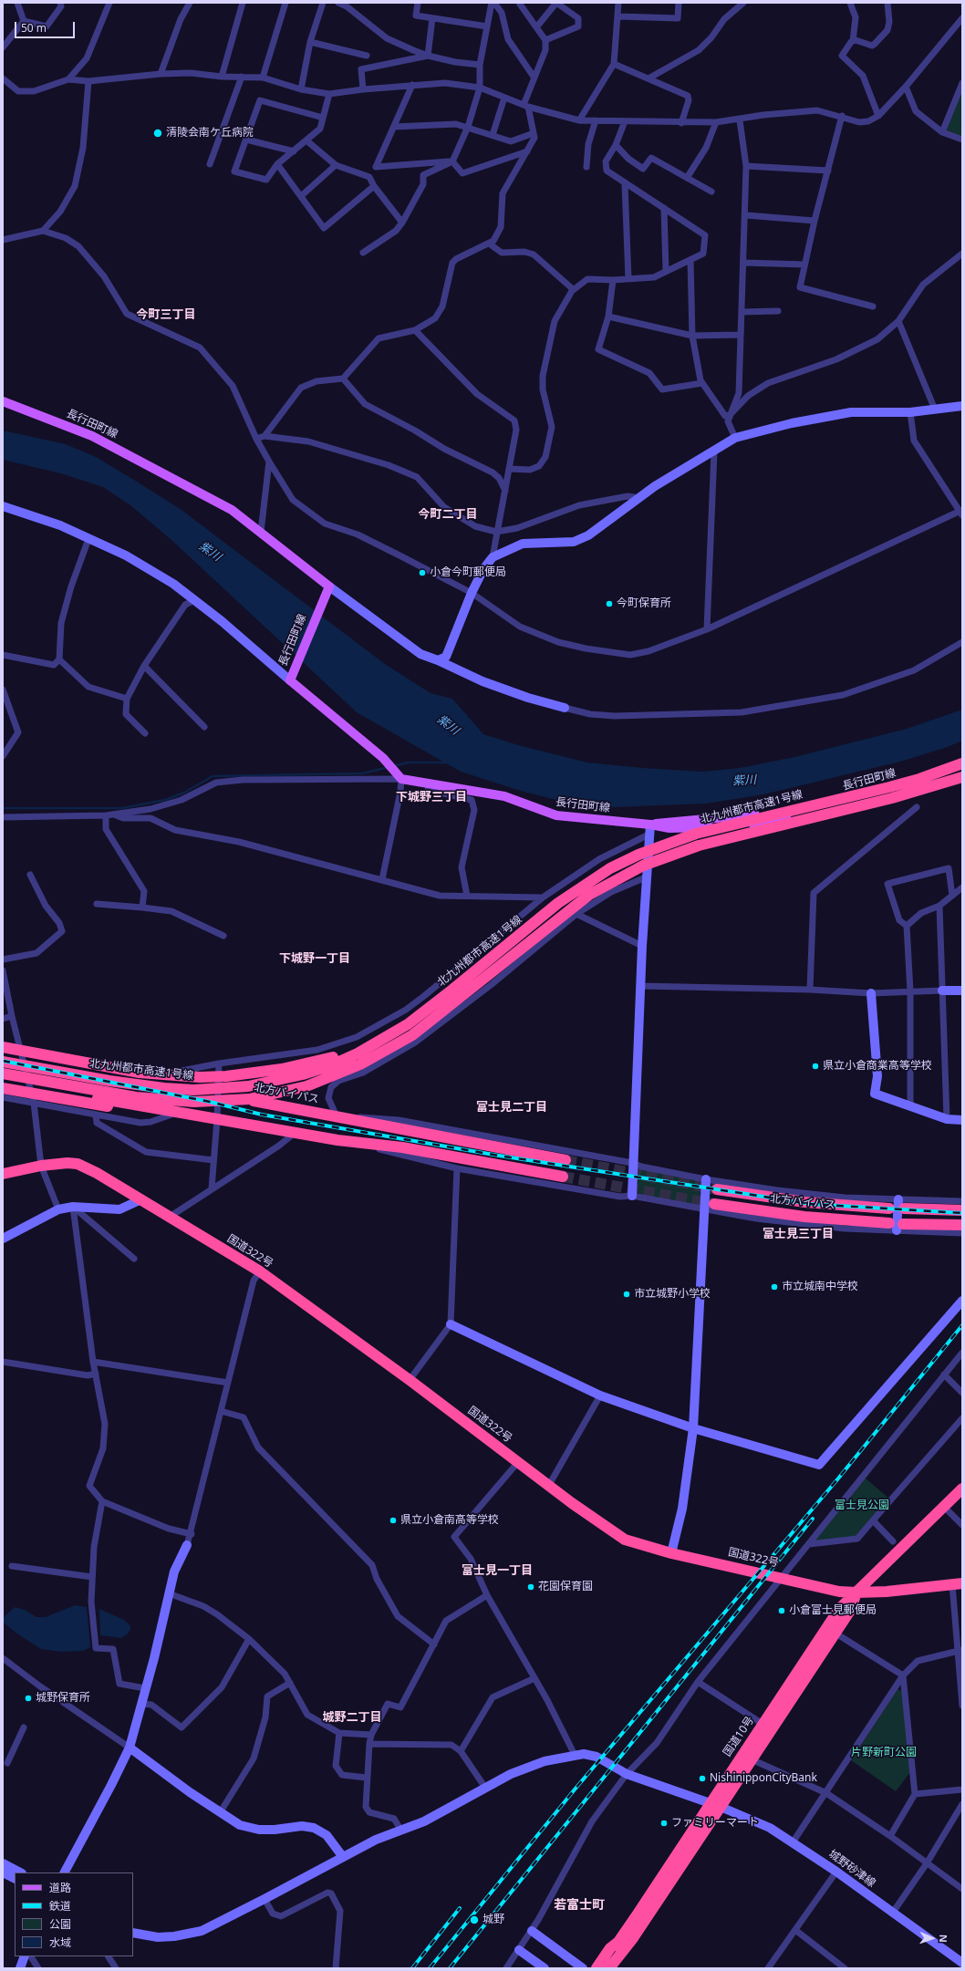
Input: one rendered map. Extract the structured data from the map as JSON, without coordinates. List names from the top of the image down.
{
  "streets": {
    "highway": [
      "北九州都市高速1号線",
      "北方バイパス",
      "国道322号",
      "国道10号"
    ],
    "main road": ["長行田町線"],
    "street": ["城野砂津線"]
  },
  "crossings": [
    ["長行田町線", "北九州都市高速1号線"],
    ["国道322号", "国道10号"],
    ["国道10号", "城野砂津線"]
  ],
  "districts": [
    "今町三丁目",
    "今町二丁目",
    "下城野三丁目",
    "下城野一丁目",
    "富士見二丁目",
    "富士見三丁目",
    "富士見一丁目",
    "城野二丁目",
    "若富士町"
  ],
  "water": ["紫川"],
  "parks": ["富士見公園", "片野新町公園"],
  "places": [
    "清陵会南ケ丘病院",
    "小倉今町郵便局",
    "今町保育所",
    "県立小倉商業高等学校",
    "市立城南中学校",
    "市立城野小学校",
    "県立小倉南高等学校",
    "花園保育園",
    "小倉富士見郵便局",
    "城野保育所",
    "NishinipponCityBank",
    "ファミリーマート",
    "城野"
  ],
  "legend": [
    "道路",
    "鉄道",
    "公園",
    "水域"
  ],
  "scale_bar": "50 m",
  "north": "right"
}
